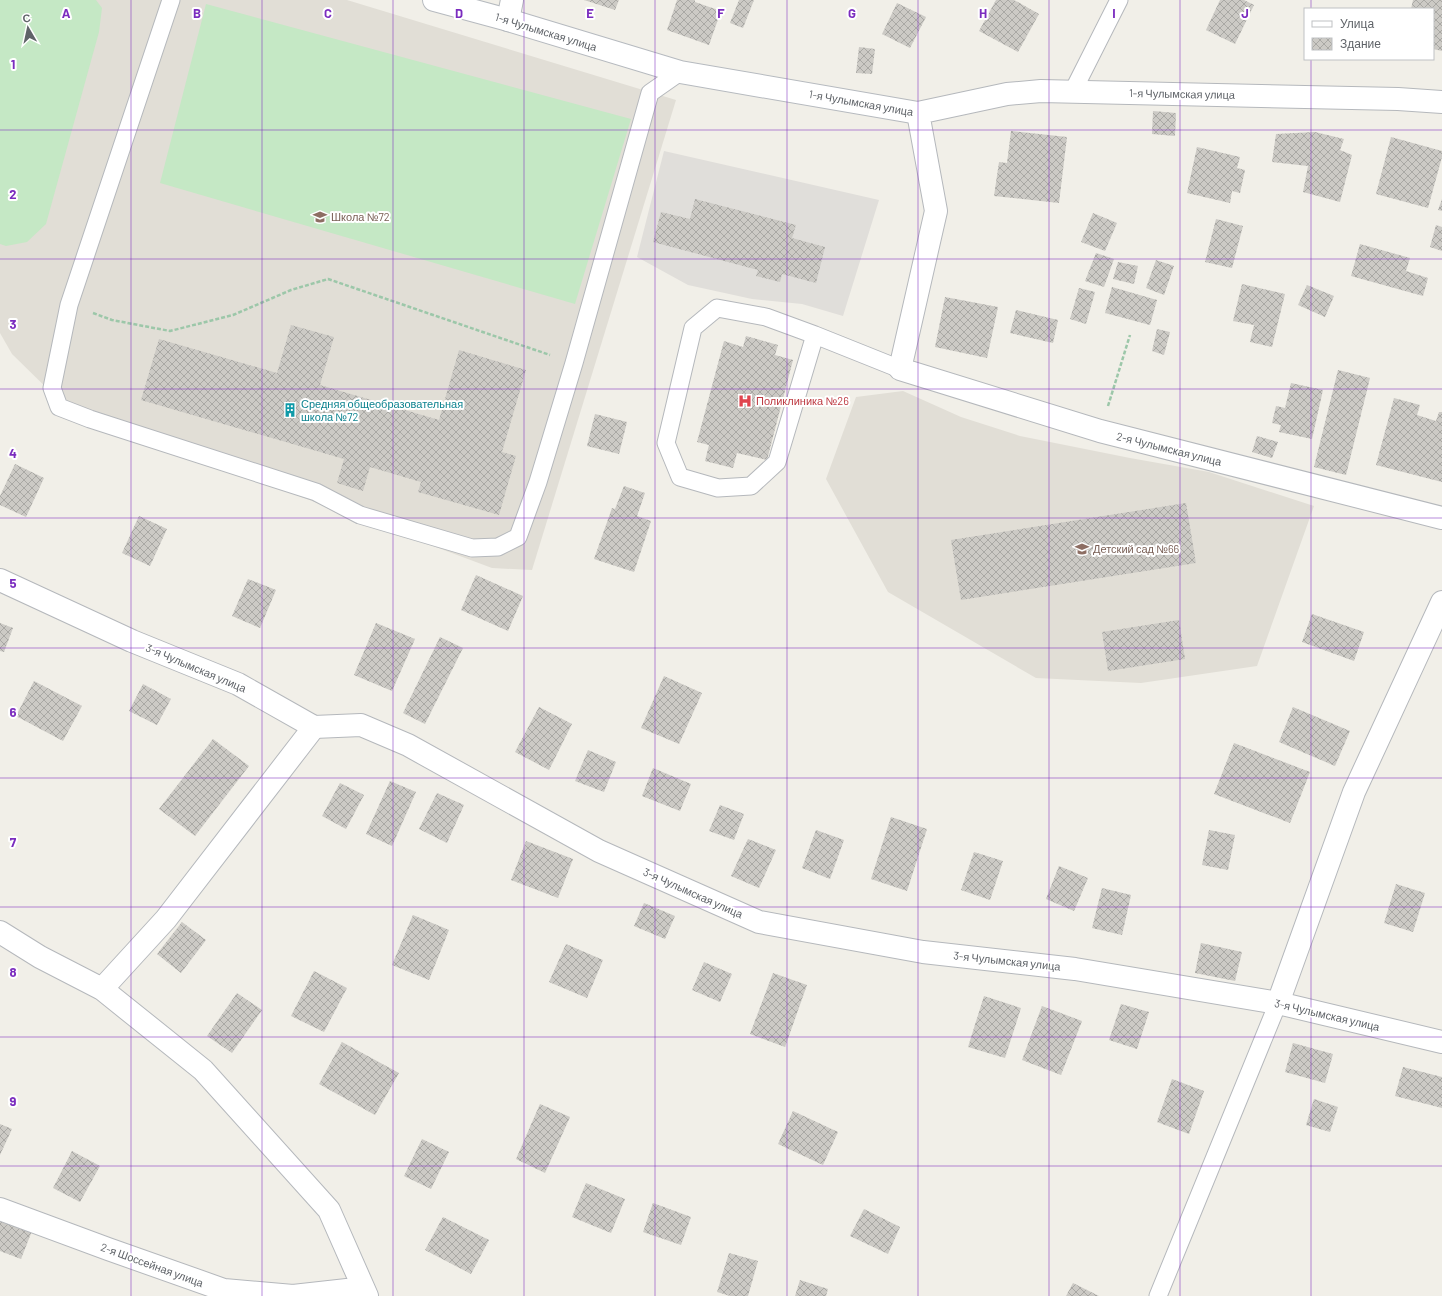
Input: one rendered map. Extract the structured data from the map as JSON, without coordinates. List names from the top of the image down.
{
  "streets": {
    "street": [
      "1-я Чулымская улица",
      "2-я Чулымская улица",
      "3-я Чулымская улица",
      "2-я Шоссейная улица"
    ]
  },
  "places": {
    "school or university": ["Школа №72", "Детский сад №66"],
    "hospital": ["Поликлиника №26"],
    "building": ["Средняя общеобразовательная школа №72"]
  },
  "legend": ["Улица", "Здание"],
  "north": "top",
  "grid": {
    "columns": [
      "A",
      "B",
      "C",
      "D",
      "E",
      "F",
      "G",
      "H",
      "I",
      "J"
    ],
    "rows": [
      "1",
      "2",
      "3",
      "4",
      "5",
      "6",
      "7",
      "8",
      "9"
    ]
  }
}
